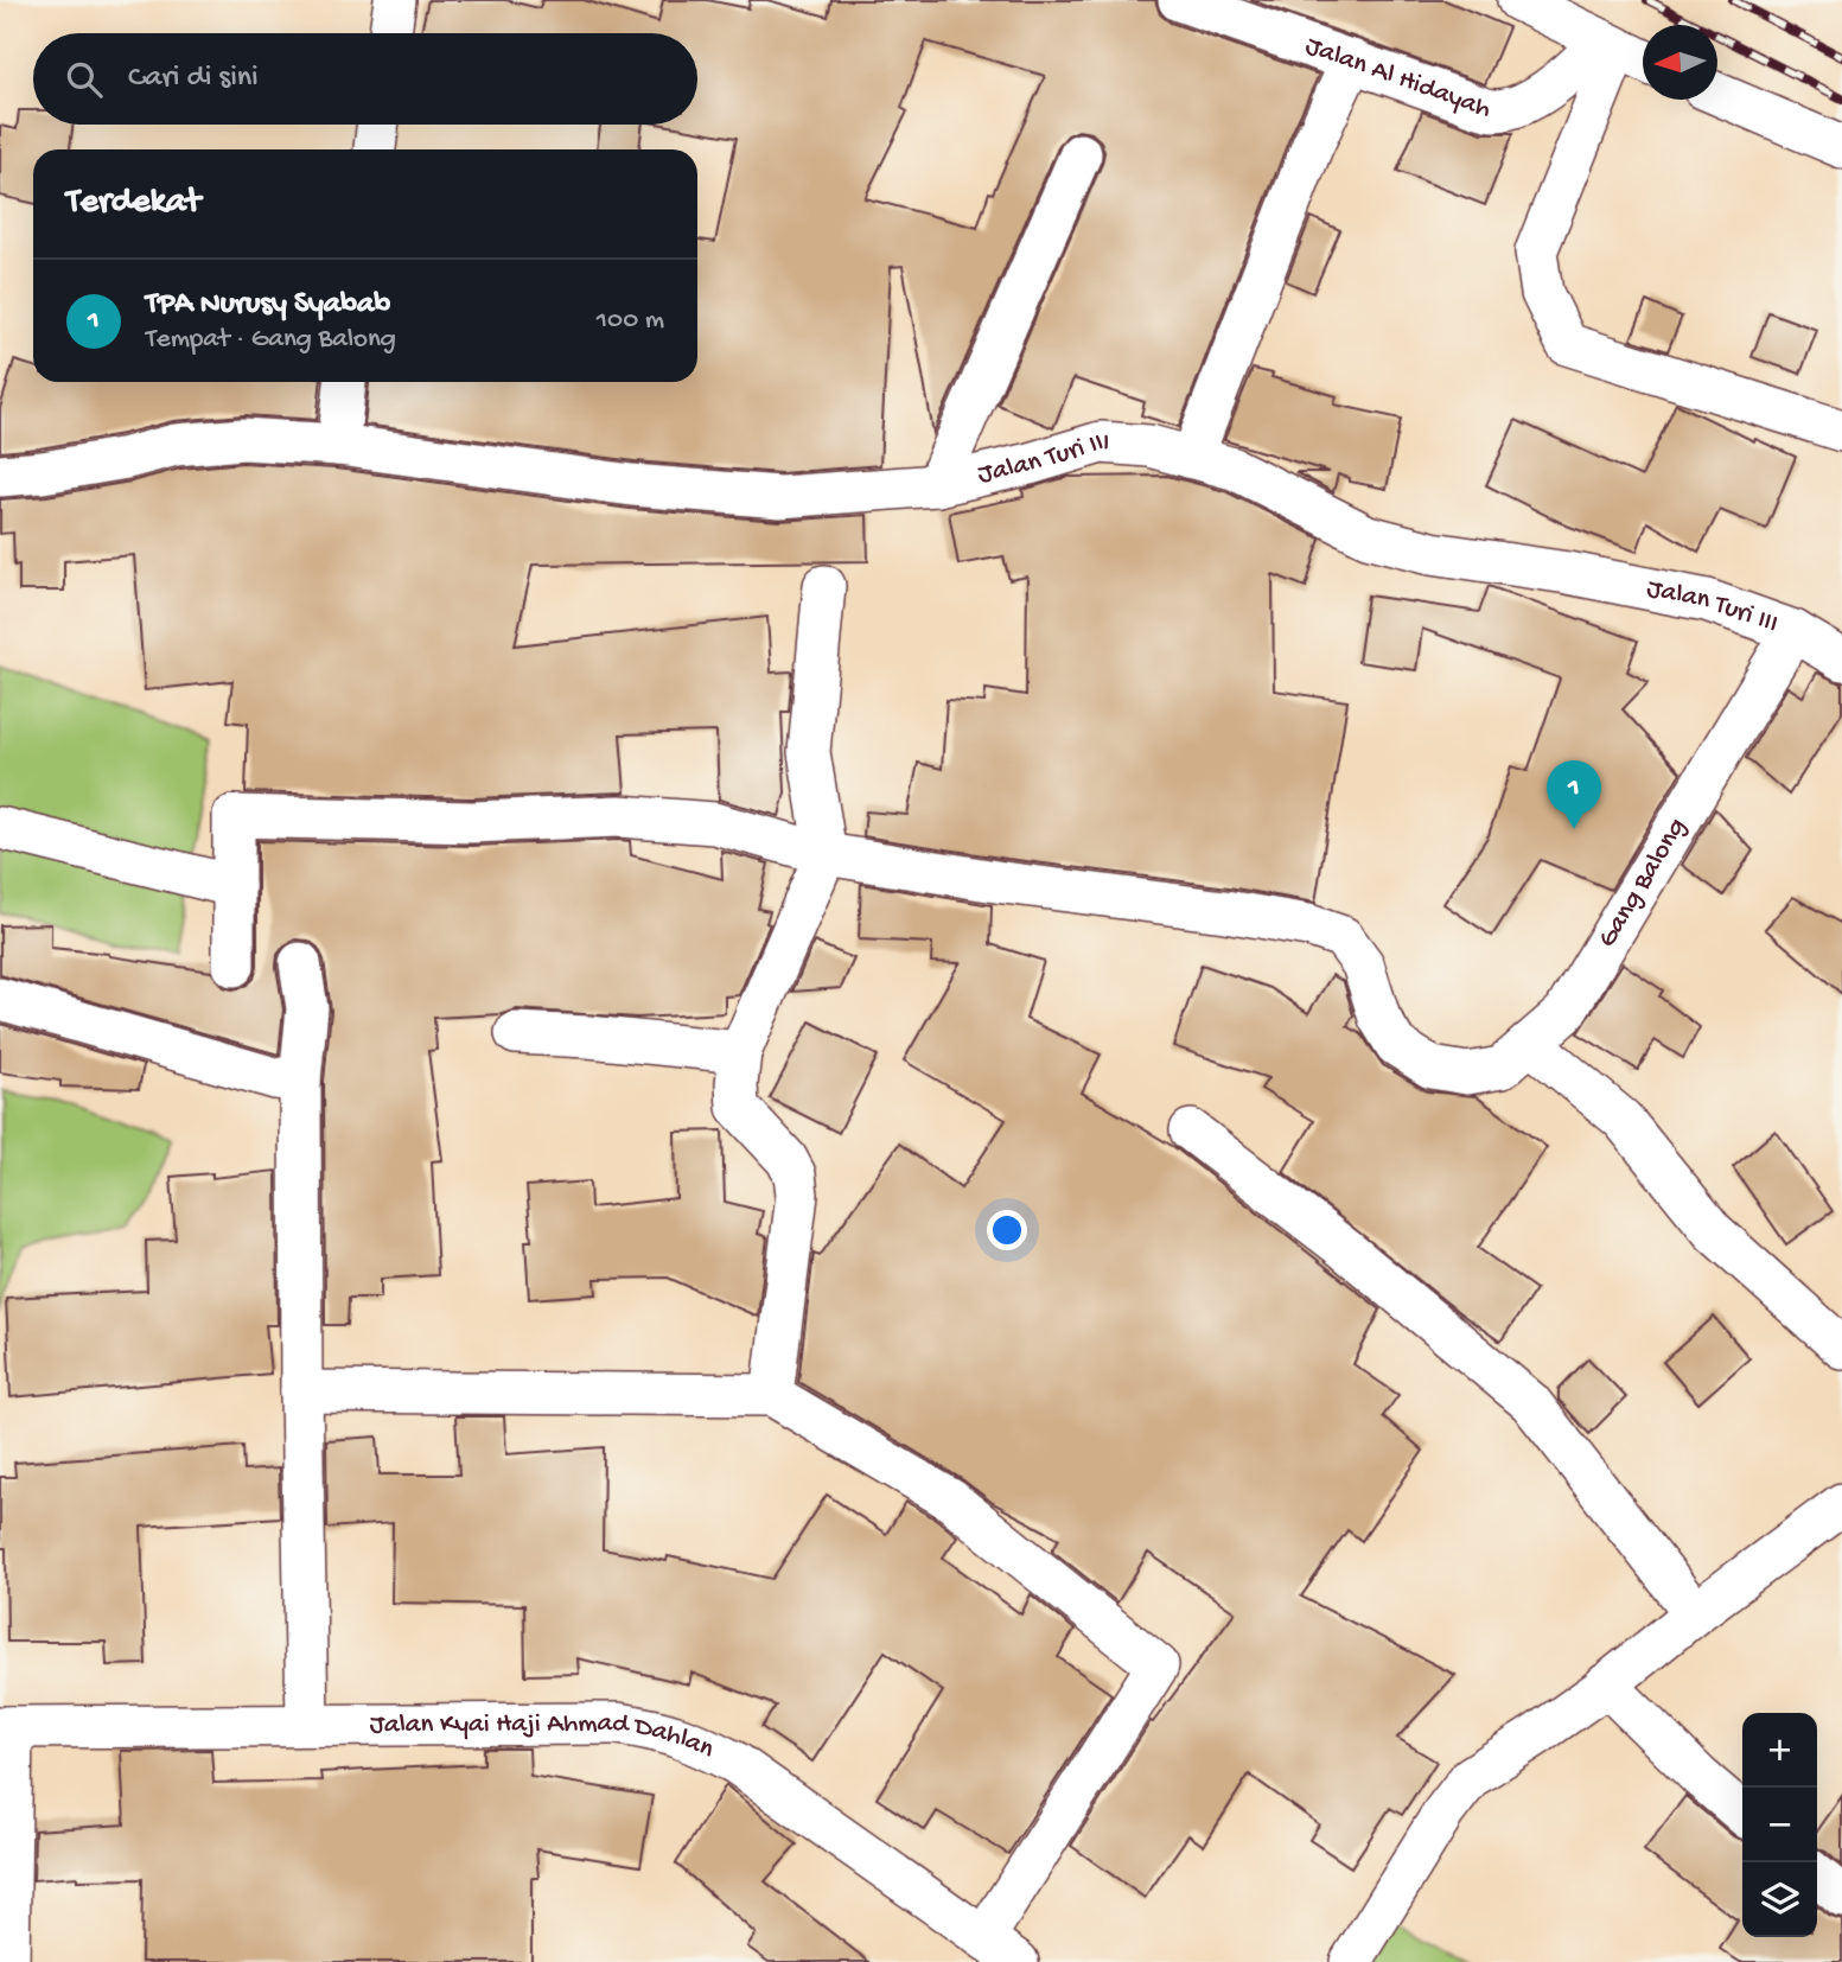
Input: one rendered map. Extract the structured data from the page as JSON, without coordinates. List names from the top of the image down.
{
  "streets": {
    "street": [
      "Jalan Al Hidayah",
      "Jalan Turi III",
      "Gang Balong",
      "Jalan Kyai Haji Ahmad Dahlan"
    ]
  },
  "crossings": [
    ["Jalan Turi III", "Gang Balong"]
  ],
  "north": "left",
  "page": {
    "search": "Cari di sini",
    "heading": "Terdekat",
    "list": [
      {
        "mark": "1",
        "name": "TPA Nurusy Syabab",
        "note": "Tempat · Gang Balong",
        "value": "100 m"
      }
    ],
    "pins": "1",
    "map_buttons": ["+", "−"]
  }
}
